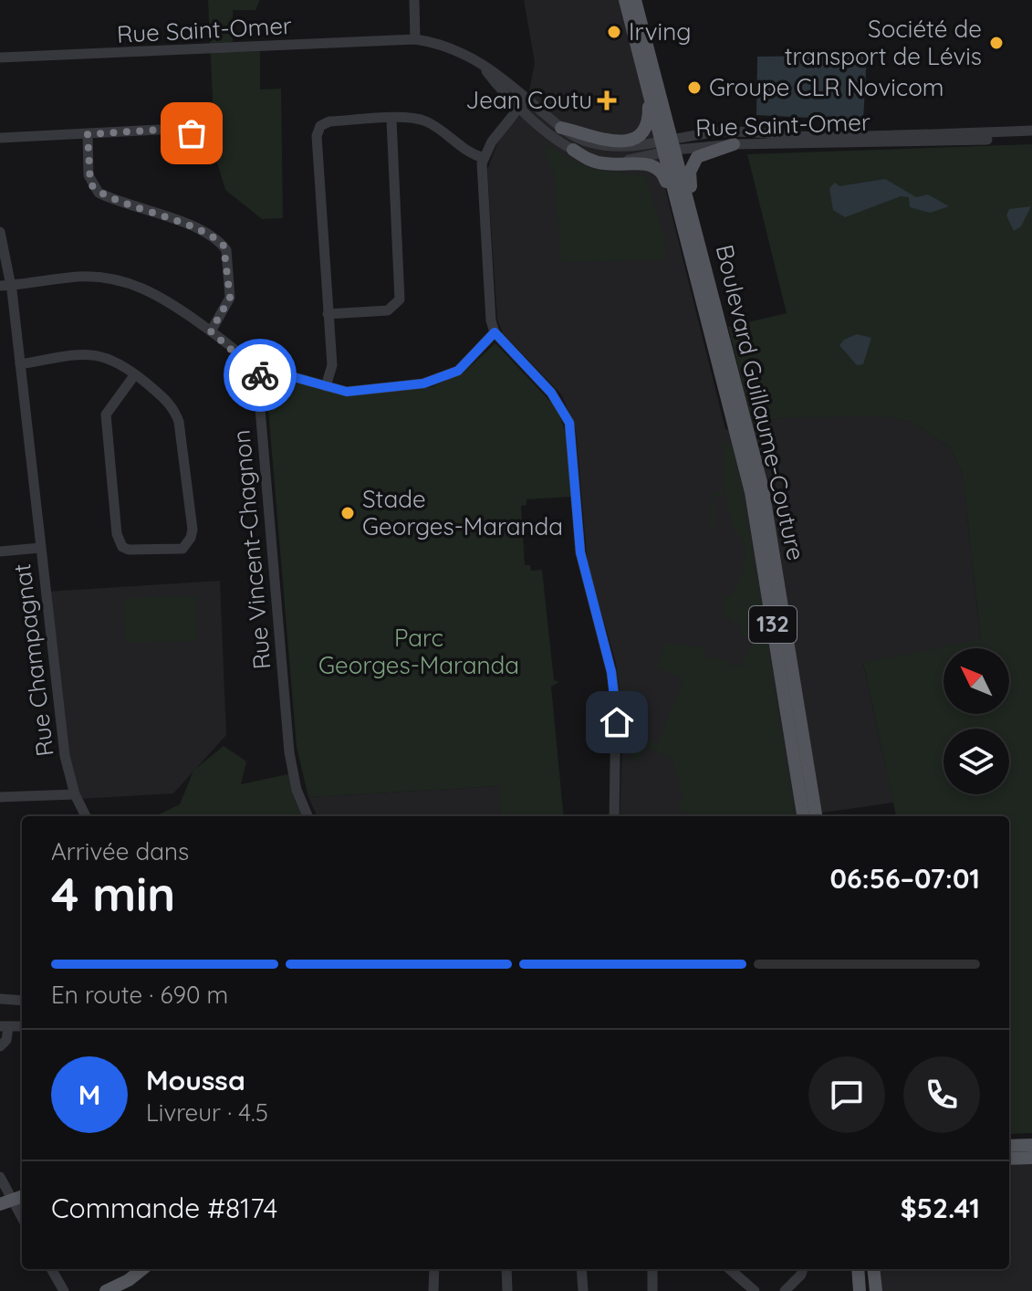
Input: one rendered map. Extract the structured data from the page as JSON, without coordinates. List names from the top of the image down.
{
  "streets": {
    "main road": ["Boulevard Guillaume-Couture", "132"],
    "street": ["Rue Saint-Omer", "Rue Vincent-Chagnon", "Rue Champagnat"]
  },
  "crossings": [
    ["Rue Saint-Omer", "Boulevard Guillaume-Couture"]
  ],
  "parks": ["Parc Georges-Maranda"],
  "places": {
    "other": [
      "Irving",
      "Société de transport de Lévis",
      "Groupe CLR Novicom",
      "Stade Georges-Maranda"
    ],
    "health": ["Jean Coutu"]
  },
  "north": "top left",
  "page": {
    "heading": ["4 min", "Arrivée dans", "06:56–07:01"],
    "panel": [
      "Moussa",
      "Livreur · 4.5",
      "Commande #8174",
      "$52.41"
    ],
    "bar": "En route · 690 m",
    "round": "M"
  }
}
